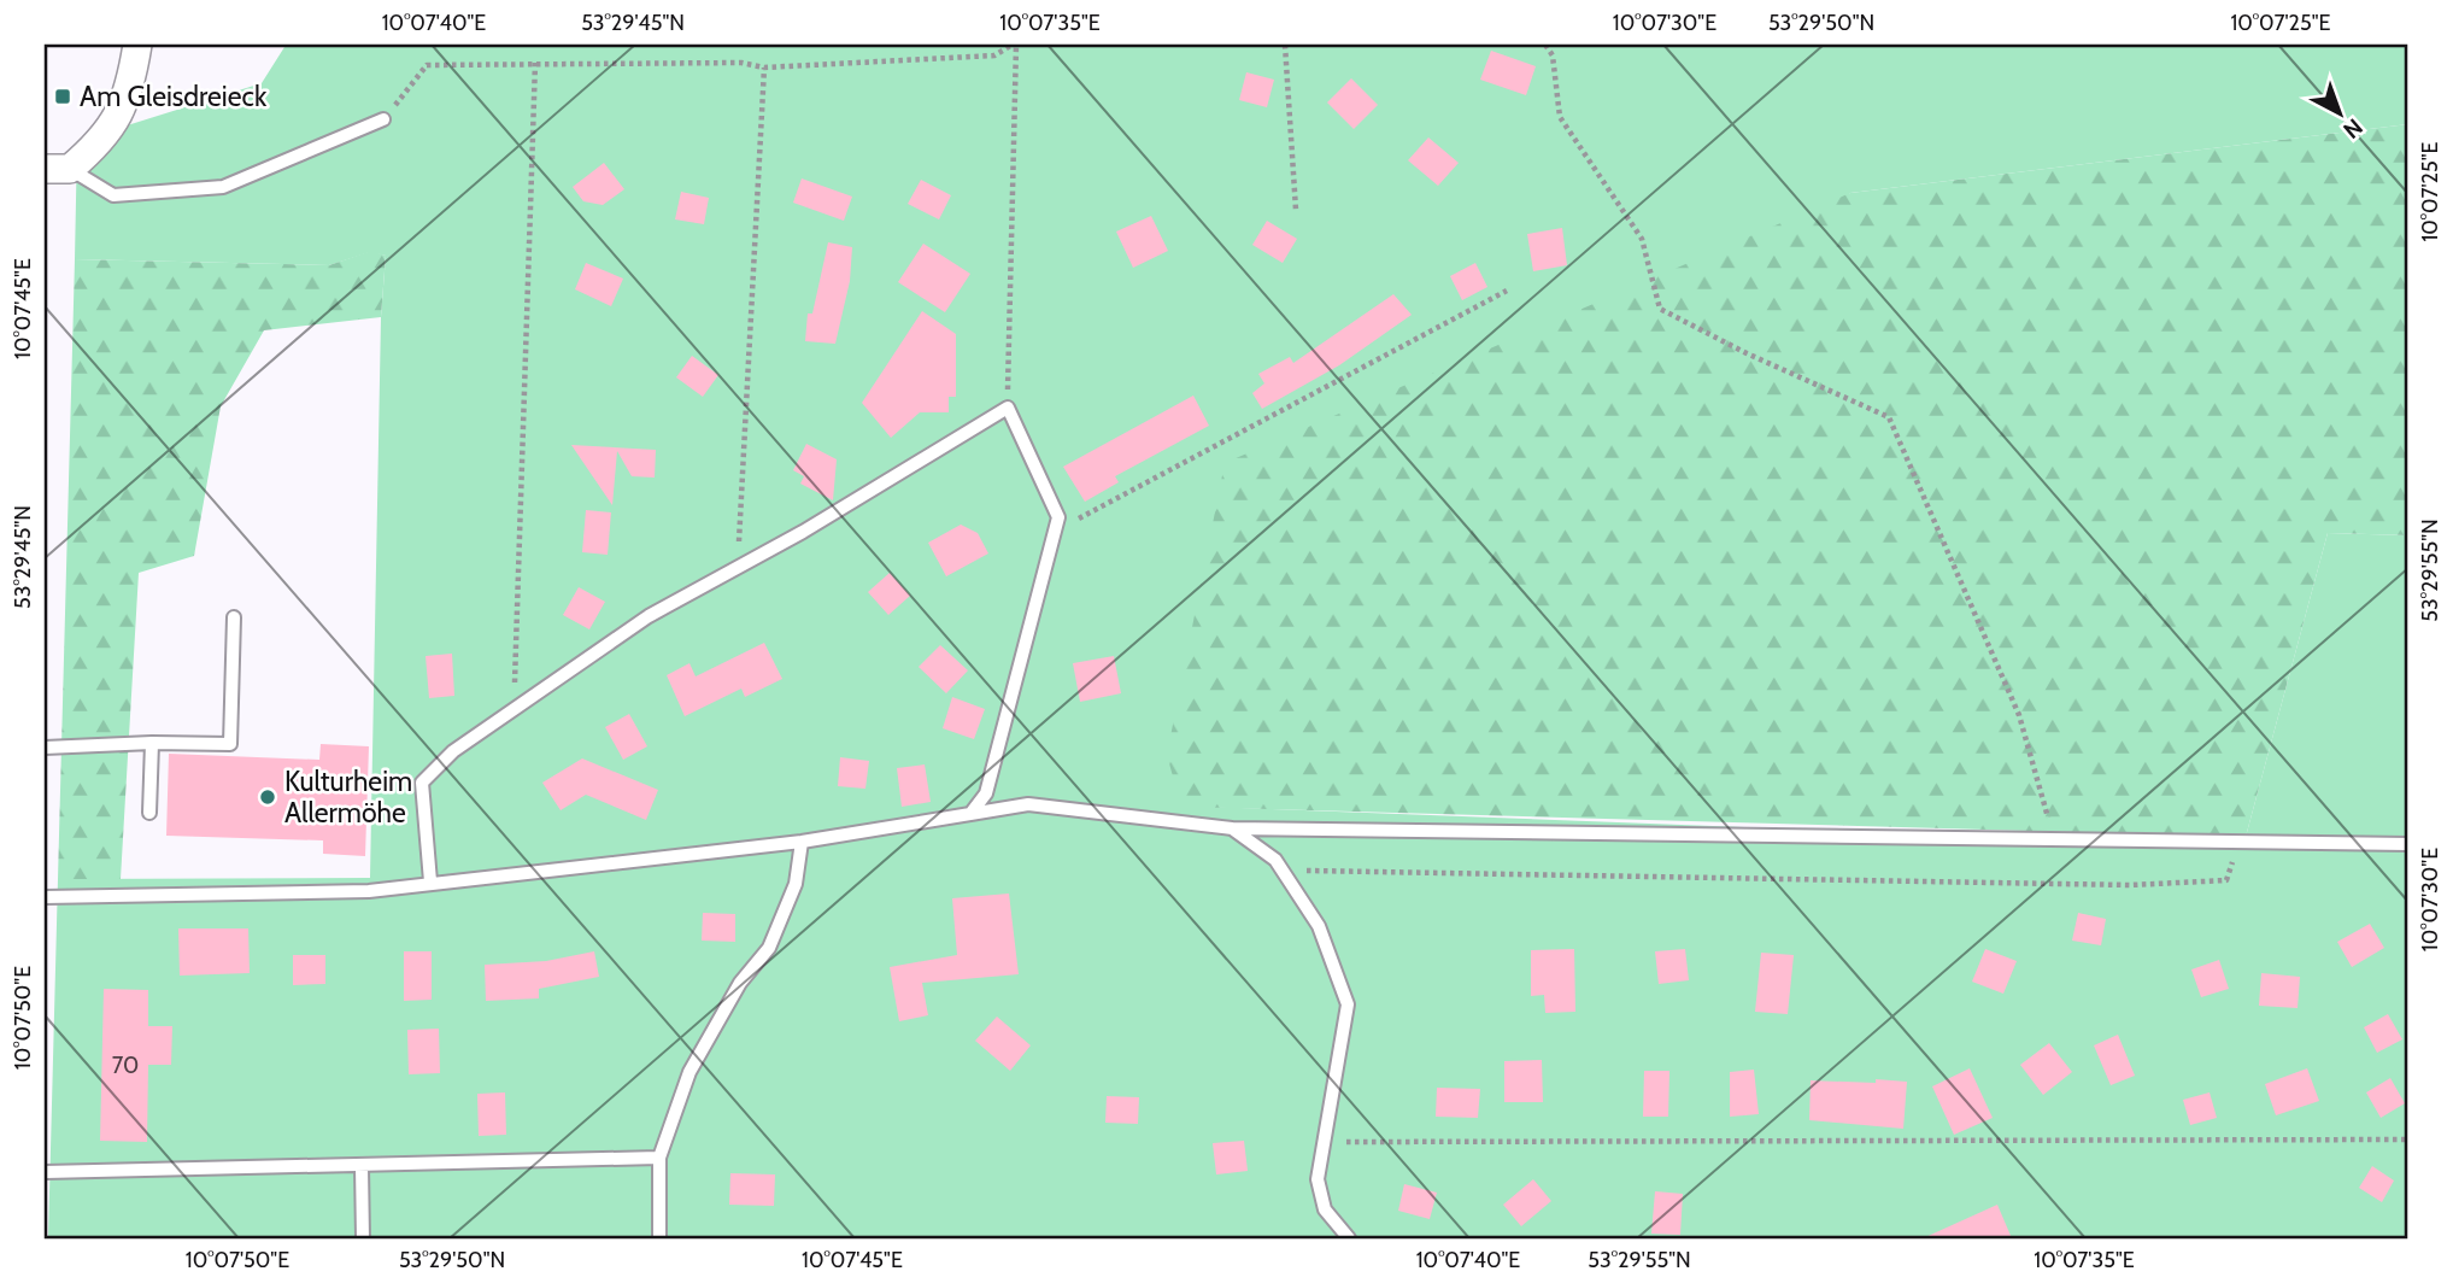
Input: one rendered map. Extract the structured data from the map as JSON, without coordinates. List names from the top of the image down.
{
  "places": {
    "transit": ["Am Gleisdreieck"],
    "other": ["Kulturheim Allermöhe"]
  },
  "house_numbers": ["70"],
  "north": "bottom right",
  "coordinates": [
    "10°07'40\"E",
    "53°29'45\"N",
    "10°07'35\"E",
    "10°07'30\"E",
    "53°29'50\"N",
    "10°07'25\"E",
    "10°07'45\"E",
    "53°29'55\"N",
    "10°07'50\"E"
  ]
}
